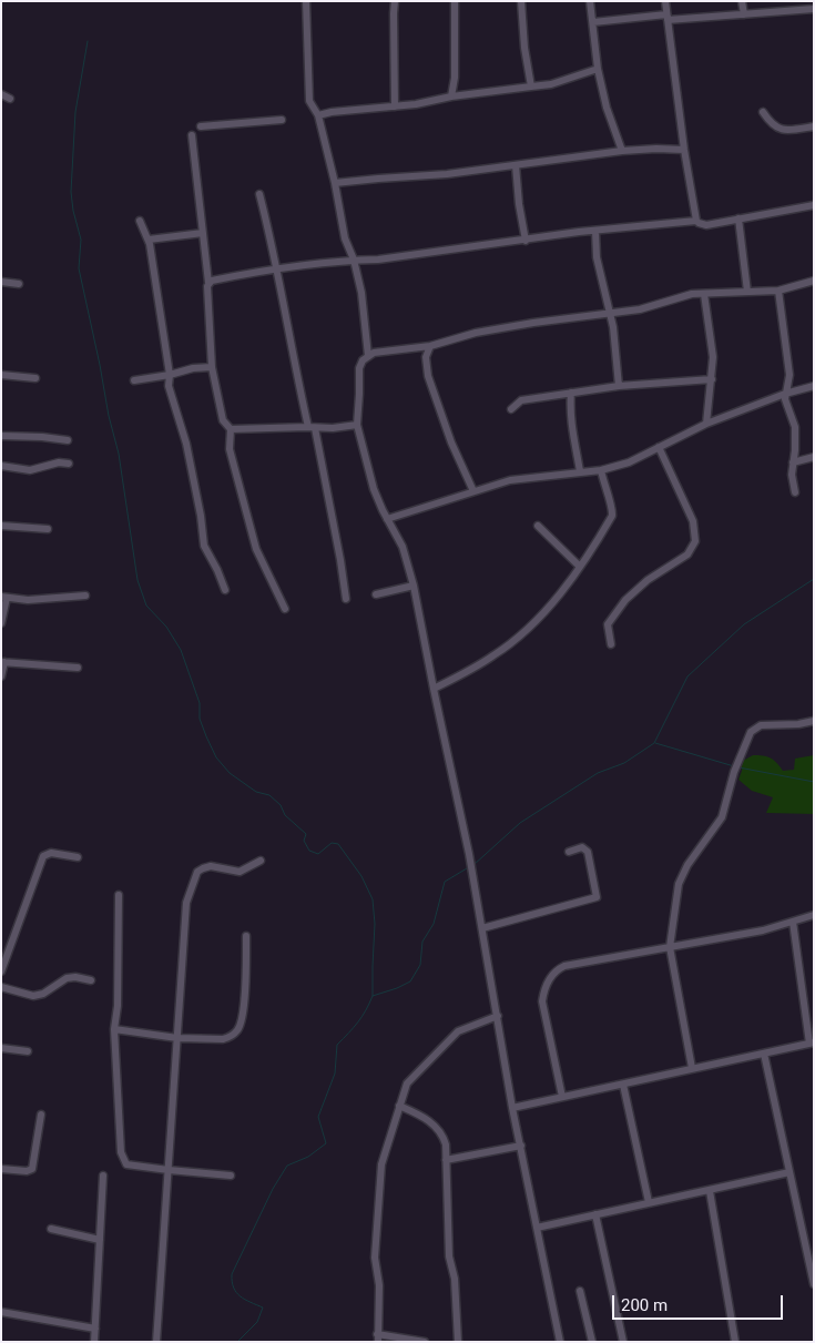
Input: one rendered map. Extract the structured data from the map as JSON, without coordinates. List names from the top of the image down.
{
  "scale_bar": "200 m"
}
